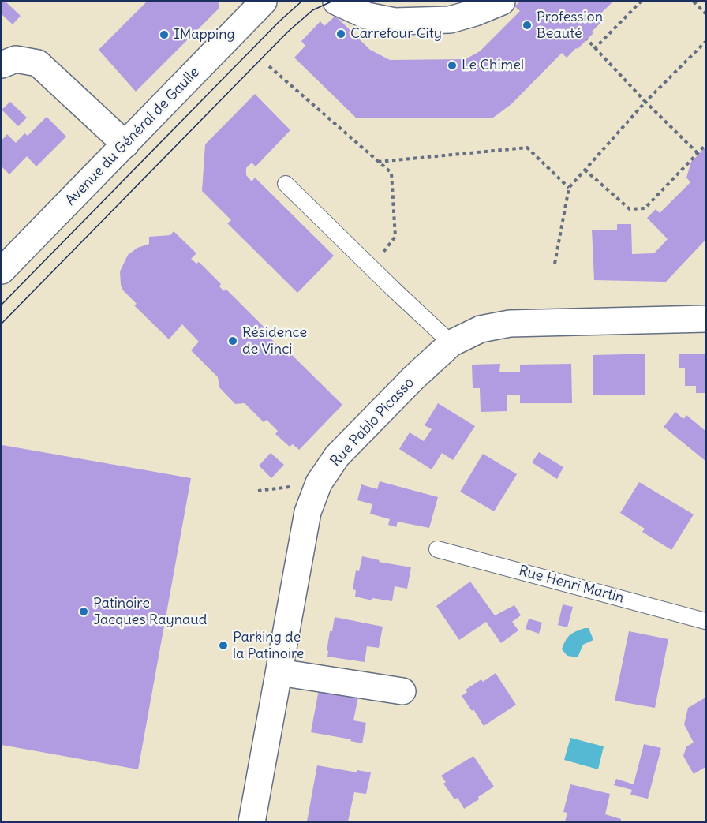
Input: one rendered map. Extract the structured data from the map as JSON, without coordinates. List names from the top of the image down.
{
  "streets": {
    "street": ["Avenue du Général de Gaulle", "Rue Pablo Picasso"],
    "lane": ["Rue Henri Martin"]
  },
  "places": [
    "Profession Beauté",
    "Carrefour City",
    "IMapping",
    "Le Chimel",
    "Résidence de Vinci",
    "Patinoire Jacques Raynaud",
    "Parking de la Patinoire"
  ]
}
